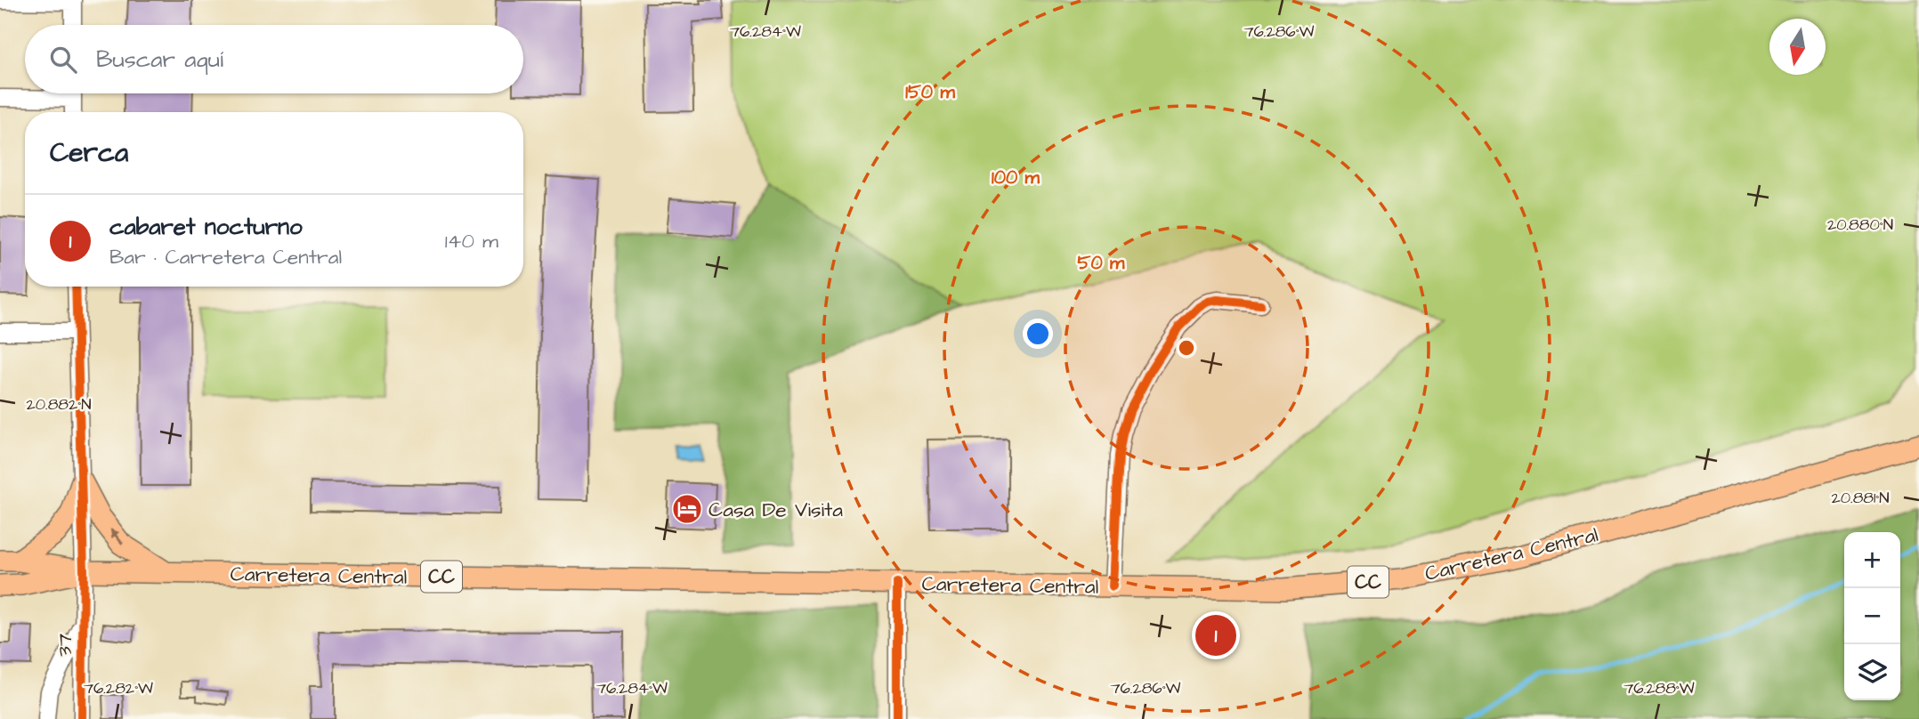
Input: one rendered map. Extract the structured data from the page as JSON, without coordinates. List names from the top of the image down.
{
  "streets": {
    "main road": ["Carretera Central", "CC"],
    "street": ["37"]
  },
  "crossings": [
    ["Carretera Central", "37"]
  ],
  "places": {
    "hotel": ["Casa De Visita"]
  },
  "north": "bottom",
  "page": {
    "search": "Buscar aquí",
    "heading": "Cerca",
    "list": [
      {
        "mark": "1",
        "name": "cabaret nocturno",
        "note": "Bar · Carretera Central",
        "value": "140 m"
      }
    ],
    "map_buttons": ["+", "−"],
    "pins": "1"
  },
  "coordinates": [
    "76.284°W",
    "76.286°W",
    "20.880°N",
    "20.882°N",
    "20.881°N",
    "76.282°W",
    "76.288°W"
  ],
  "rings": ["150 m", "100 m", "50 m"]
}
